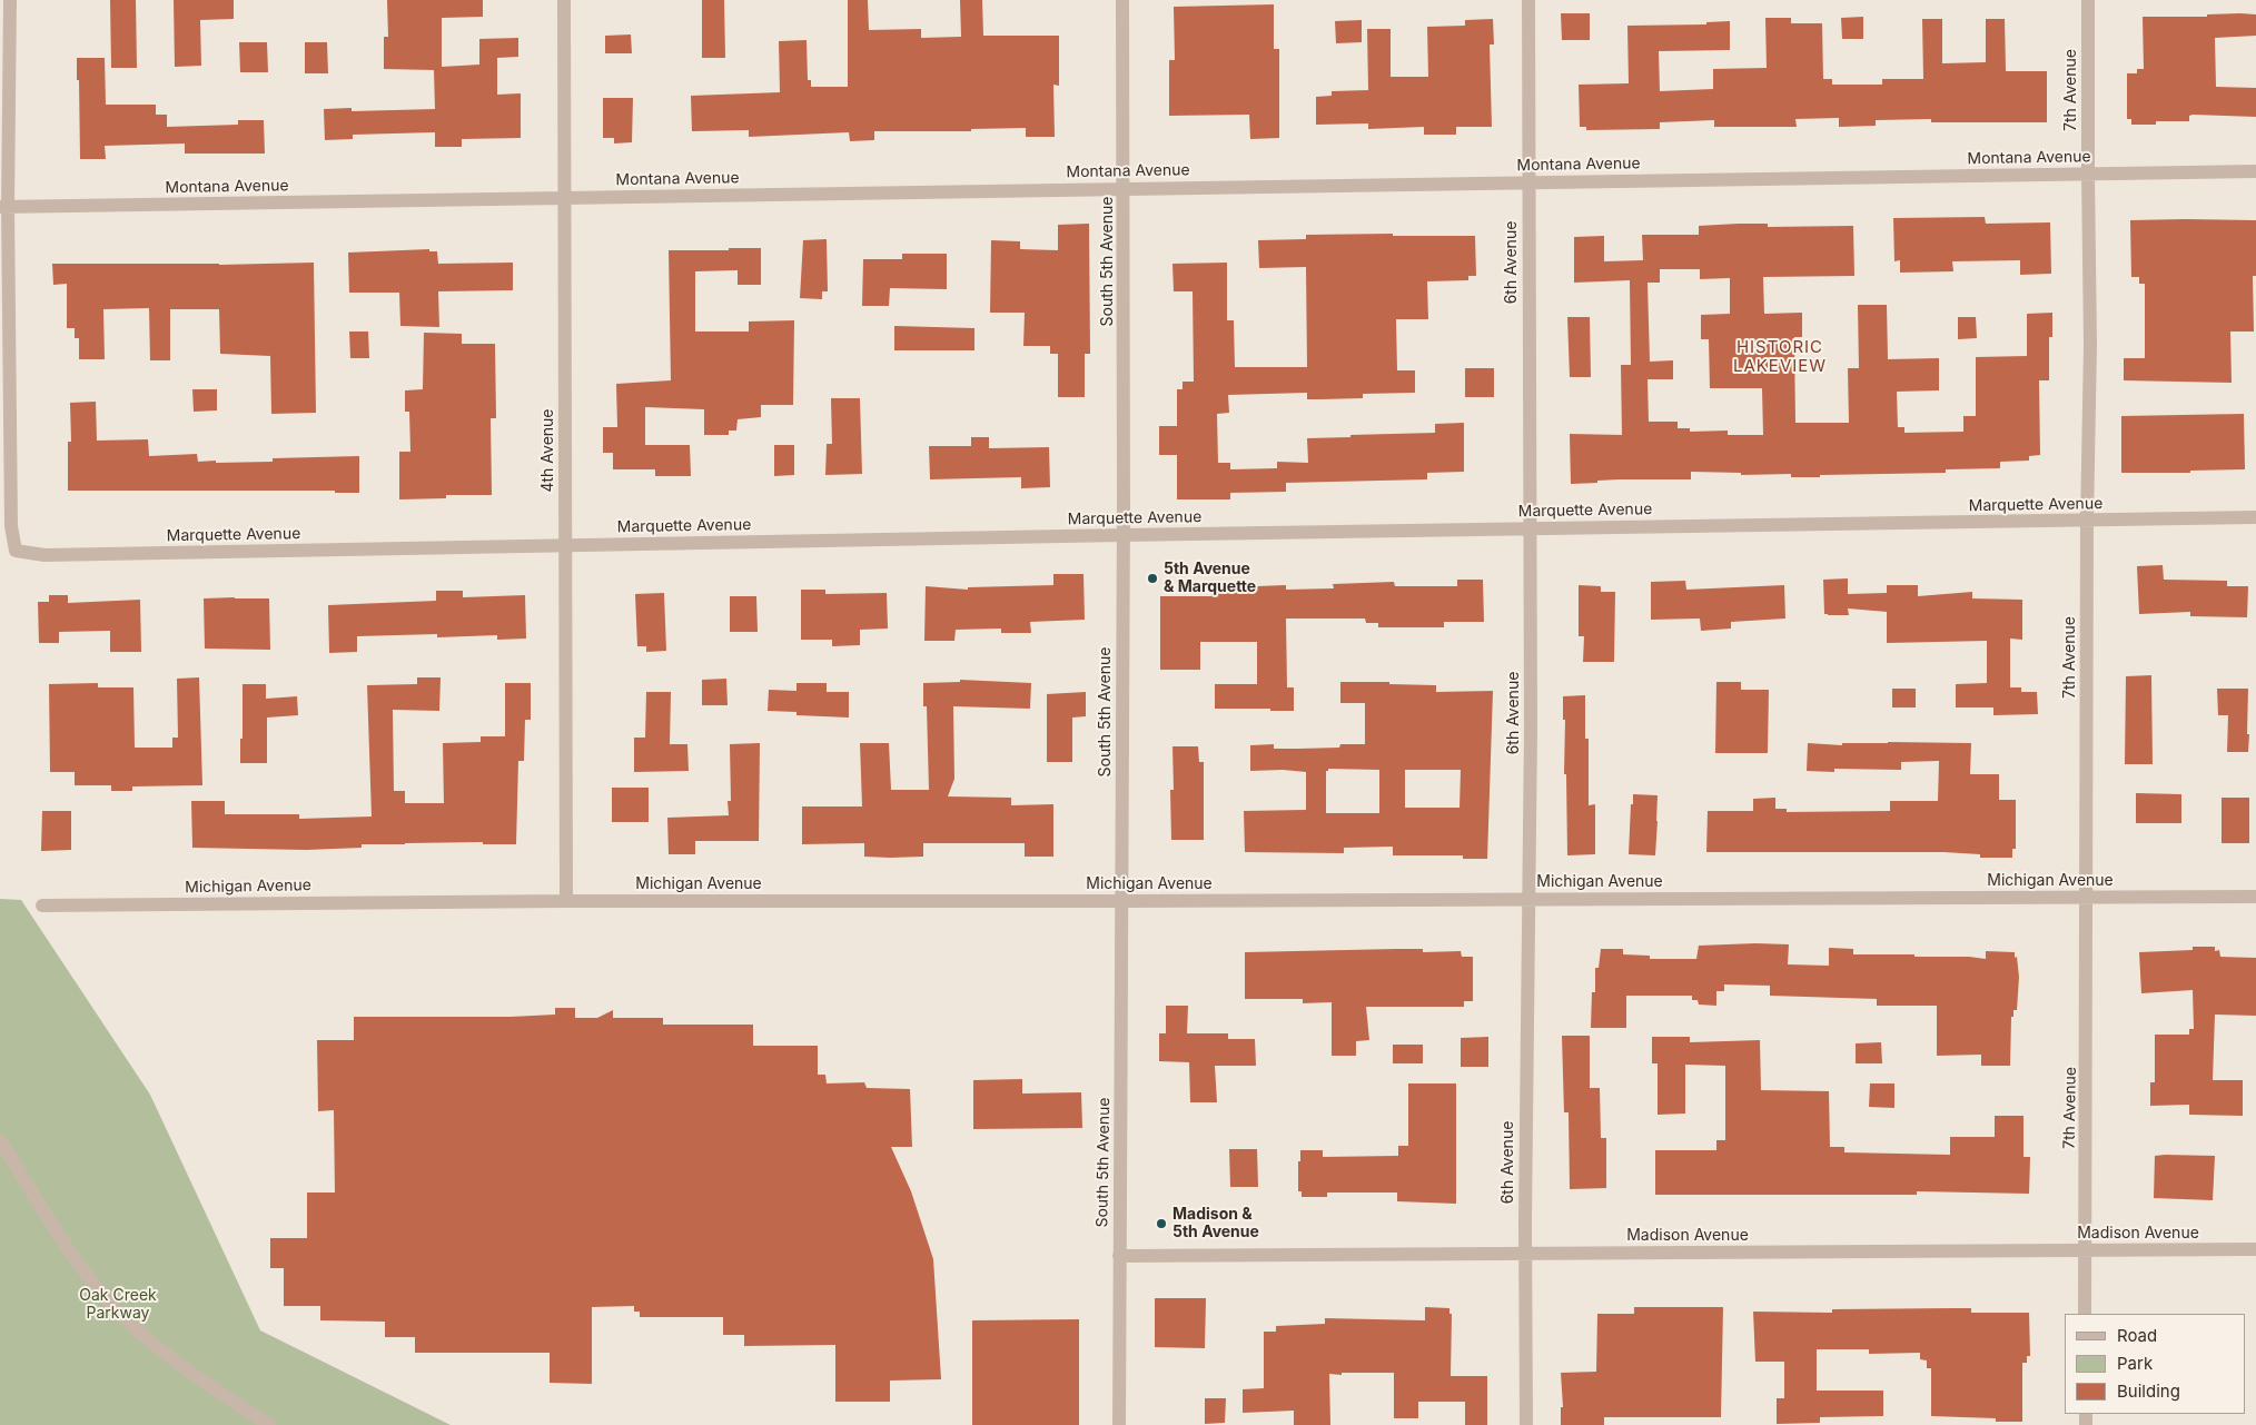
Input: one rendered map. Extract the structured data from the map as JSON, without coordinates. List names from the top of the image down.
{
  "streets": {
    "street": [
      "7th Avenue",
      "Montana Avenue",
      "South 5th Avenue",
      "6th Avenue",
      "4th Avenue",
      "Marquette Avenue",
      "Michigan Avenue",
      "Madison Avenue"
    ]
  },
  "crossings": [
    ["7th Avenue", "Montana Avenue"],
    ["7th Avenue", "Marquette Avenue"],
    ["7th Avenue", "Michigan Avenue"],
    ["7th Avenue", "Madison Avenue"],
    ["Montana Avenue", "South 5th Avenue"],
    ["Montana Avenue", "6th Avenue"],
    ["Montana Avenue", "4th Avenue"],
    ["Montana Avenue", "Marquette Avenue"],
    ["South 5th Avenue", "Marquette Avenue"],
    ["South 5th Avenue", "Michigan Avenue"],
    ["South 5th Avenue", "Madison Avenue"],
    ["6th Avenue", "Marquette Avenue"],
    ["6th Avenue", "Michigan Avenue"],
    ["6th Avenue", "Madison Avenue"],
    ["4th Avenue", "Marquette Avenue"],
    ["4th Avenue", "Michigan Avenue"]
  ],
  "districts": ["HISTORIC LAKEVIEW"],
  "parks": ["Oak Creek Parkway"],
  "places": ["5th Avenue & Marquette", "Madison & 5th Avenue"],
  "legend": ["Road", "Park", "Building"]
}
